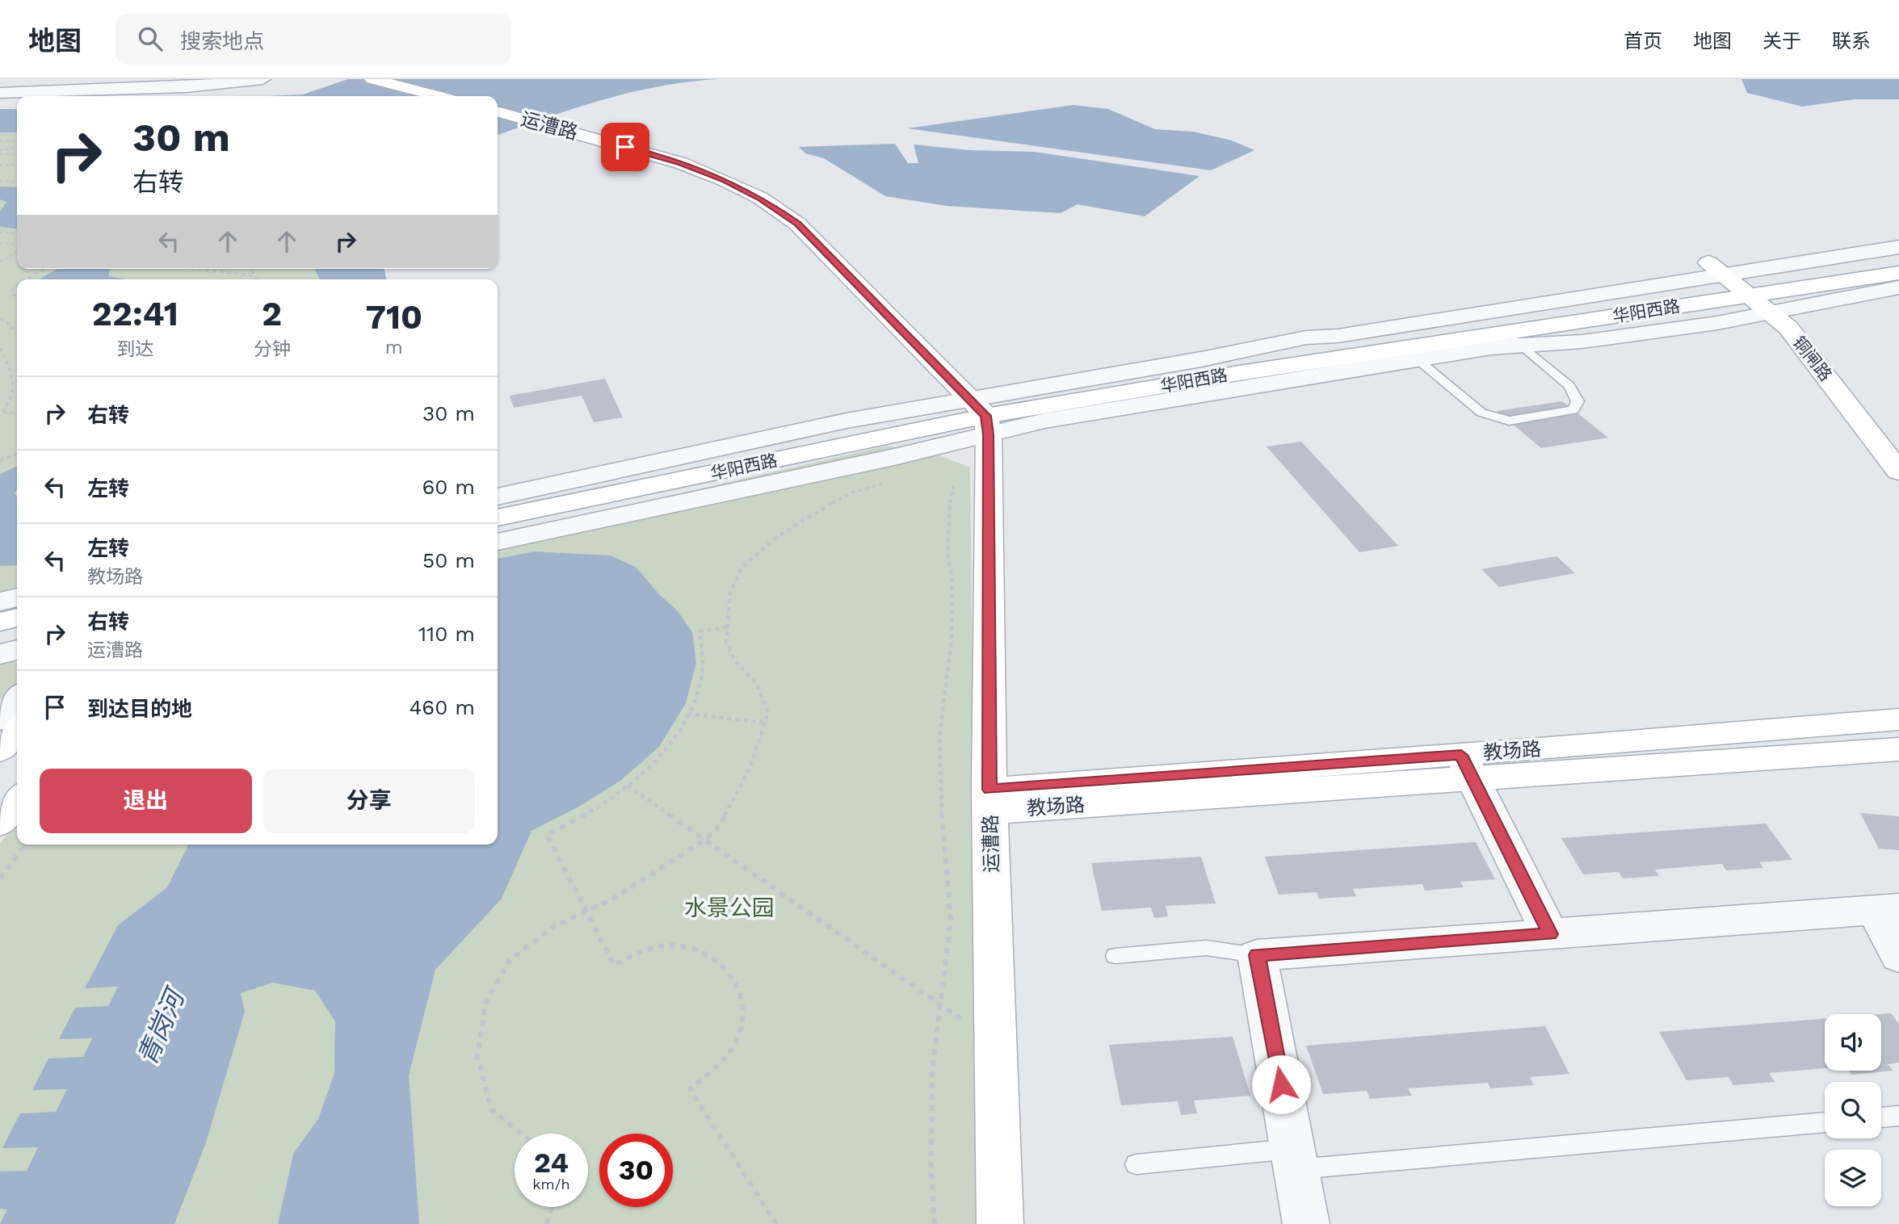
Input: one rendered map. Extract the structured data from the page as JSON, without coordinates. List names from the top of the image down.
{
  "streets": {
    "main road": [
      "运漕路",
      "华阳西路",
      "铜闸路",
      "教场路"
    ]
  },
  "crossings": [
    ["运漕路", "华阳西路"],
    ["运漕路", "教场路"],
    ["华阳西路", "铜闸路"]
  ],
  "water": ["青岗河"],
  "parks": ["水景公园"],
  "page": {
    "header": "地图",
    "search": "搜索地点",
    "nav": [
      "首页",
      "地图",
      "关于",
      "联系"
    ],
    "turn": ["30 m", "右转"],
    "eta": [
      "22:41",
      "到达",
      "2",
      "分钟",
      "710",
      "m"
    ],
    "list": [
      {
        "name": "右转",
        "value": "30 m"
      },
      {
        "name": "左转",
        "value": "60 m"
      },
      {
        "name": "左转",
        "note": "教场路",
        "value": "50 m"
      },
      {
        "name": "右转",
        "note": "运漕路",
        "value": "110 m"
      },
      {
        "name": "到达目的地",
        "value": "460 m"
      }
    ],
    "buttons": ["退出", "分享"],
    "speed": "24 km/h",
    "limit": "30"
  }
}
